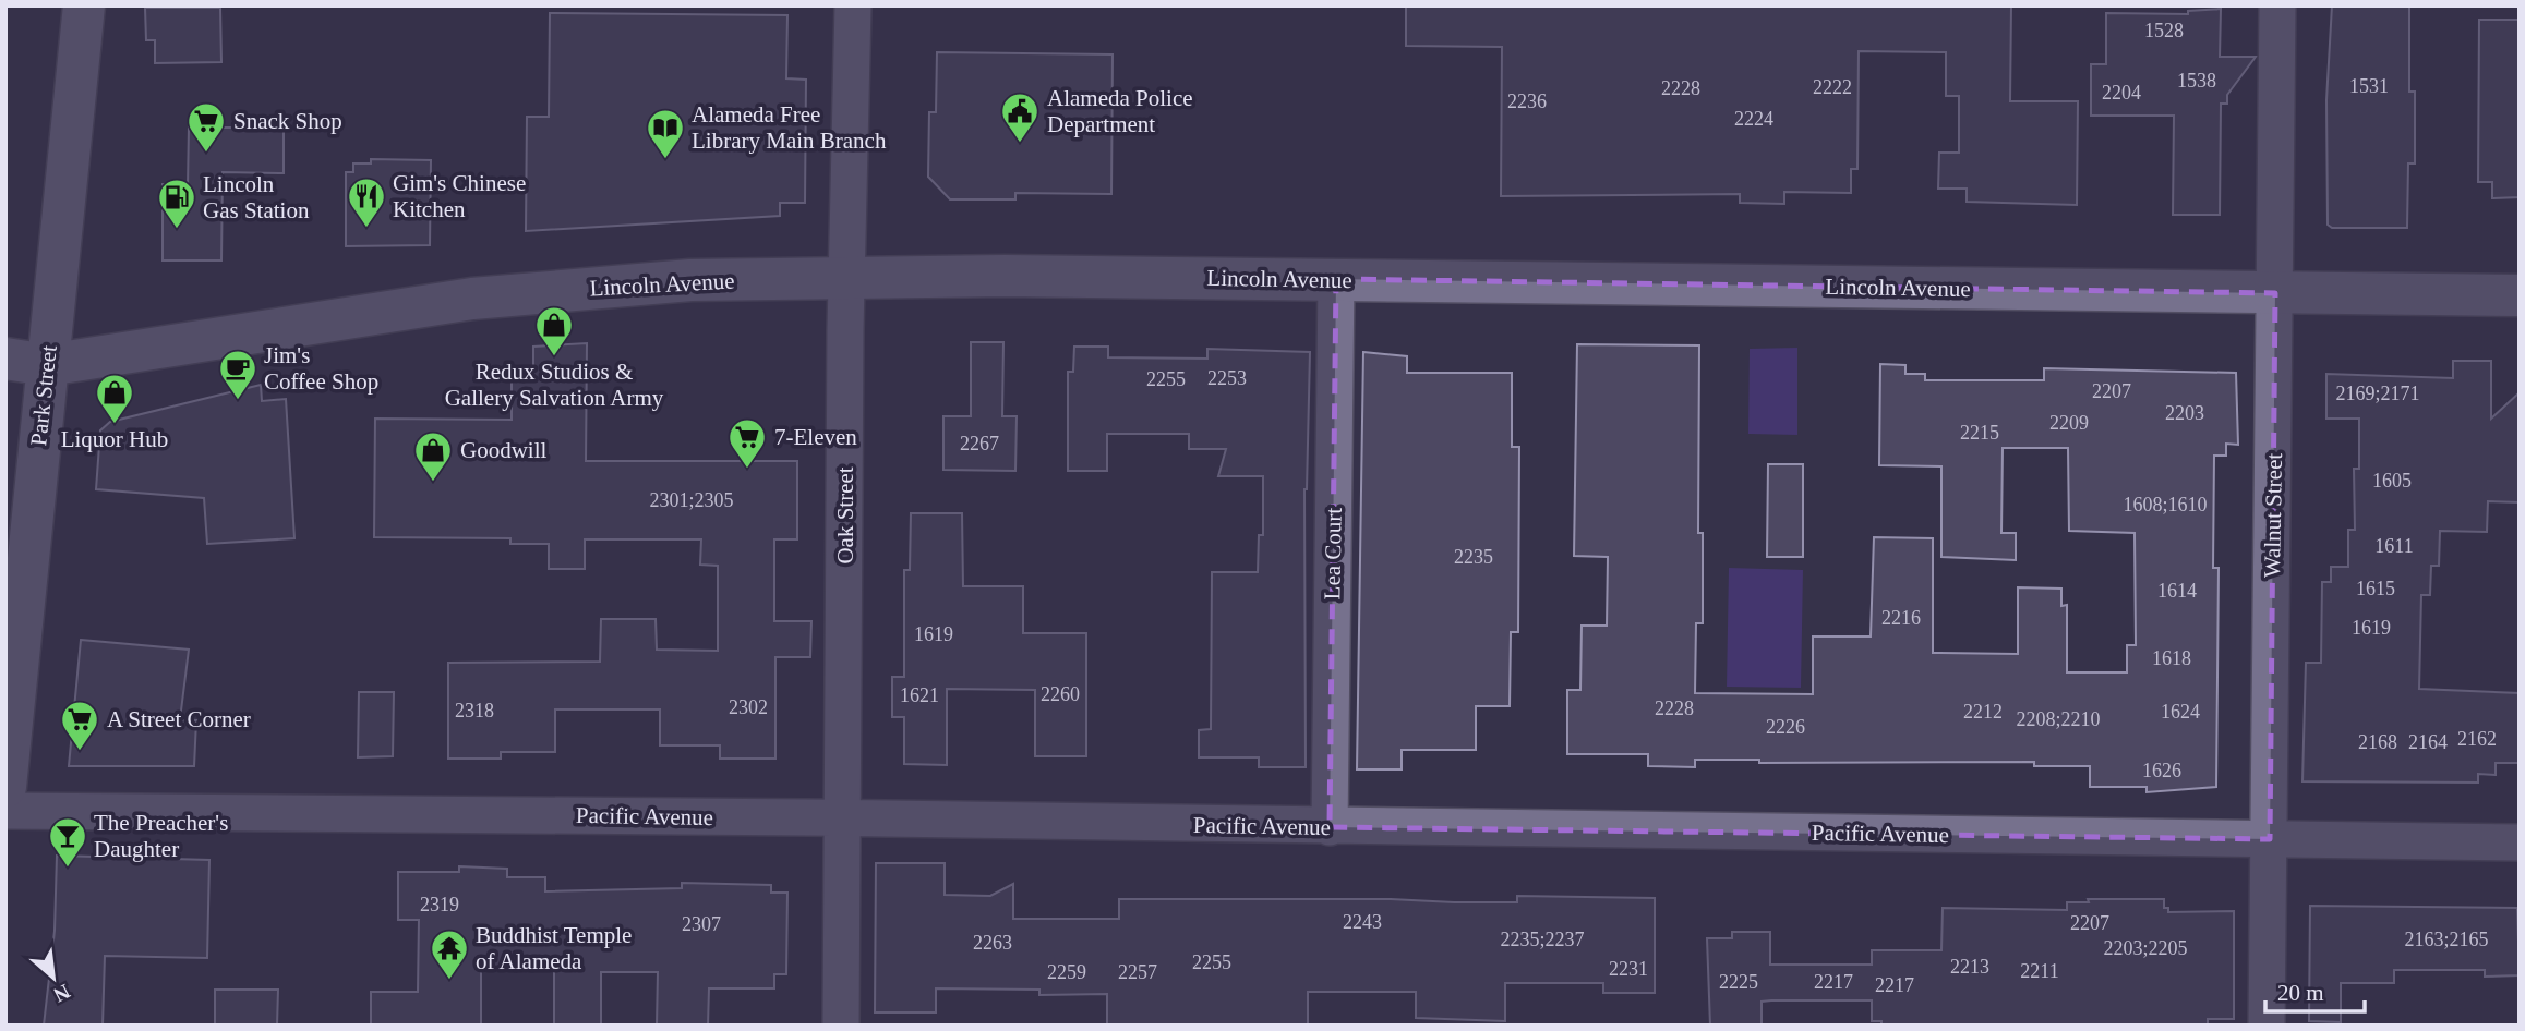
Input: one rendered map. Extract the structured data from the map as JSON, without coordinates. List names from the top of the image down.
{
  "streets": {
    "main road": ["Lincoln Avenue", "Park Street"],
    "street": [
      "Oak Street",
      "Walnut Street",
      "Lea Court",
      "Pacific Avenue"
    ]
  },
  "crossings": [
    ["Lincoln Avenue", "Park Street"],
    ["Lincoln Avenue", "Oak Street"],
    ["Lincoln Avenue", "Walnut Street"],
    ["Lincoln Avenue", "Lea Court"],
    ["Oak Street", "Pacific Avenue"],
    ["Walnut Street", "Pacific Avenue"],
    ["Lea Court", "Pacific Avenue"]
  ],
  "places": {
    "public building": ["Alameda Police Department"],
    "supermarket": ["Snack Shop", "7-Eleven", "A Street Corner"],
    "library": ["Alameda Free Library Main Branch"],
    "restaurant": ["Gim's Chinese Kitchen"],
    "fuel station": ["Lincoln Gas Station"],
    "shop": ["Redux Studios & Gallery Salvation Army", "Liquor Hub", "Goodwill"],
    "cafe": ["Jim's Coffee Shop"],
    "bar": ["The Preacher's Daughter"],
    "temple": ["Buddhist Temple of Alameda"]
  },
  "house_numbers": [
    "1528",
    "1538",
    "1531",
    "2222",
    "2228",
    "2204",
    "2236",
    "2224",
    "2253",
    "2255",
    "2207",
    "2169;2171",
    "2203",
    "2209",
    "2215",
    "2267",
    "1605",
    "2301;2305",
    "1608;1610",
    "1611",
    "2235",
    "1615",
    "1614",
    "2216",
    "1619",
    "1619",
    "1618",
    "2260",
    "1621",
    "2302",
    "2228",
    "2318",
    "2212",
    "1624",
    "2208;2210",
    "2226",
    "2162",
    "2168",
    "2164",
    "1626",
    "2319",
    "2243",
    "2207",
    "2307",
    "2235;2237",
    "2163;2165",
    "2263",
    "2203;2205",
    "2255",
    "2213",
    "2231",
    "2211",
    "2259",
    "2257",
    "2225",
    "2217",
    "2217"
  ],
  "scale_bar": "20 m",
  "north": "bottom right"
}
